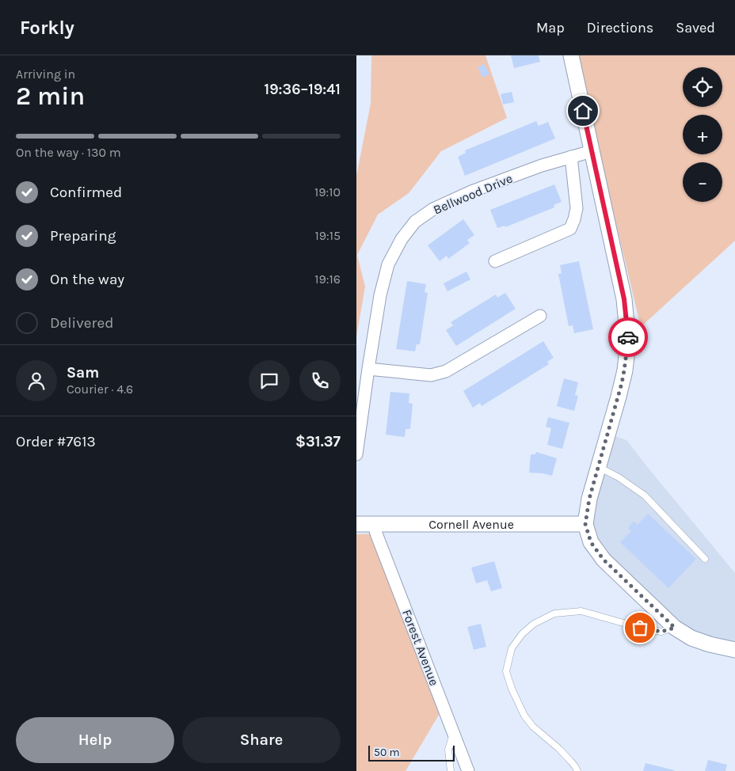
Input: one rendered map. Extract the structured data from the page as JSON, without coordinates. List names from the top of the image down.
{
  "streets": {
    "street": ["Bellwood Drive", "Cornell Avenue", "Forest Avenue"]
  },
  "crossings": [
    ["Cornell Avenue", "Forest Avenue"]
  ],
  "scale_bar": "50 m",
  "page": {
    "header": "Forkly",
    "nav": ["Map", "Directions", "Saved"],
    "heading": ["2 min", "Arriving in", "19:36–19:41"],
    "panel": [
      "Sam",
      "Courier · 4.6",
      "Order #7613",
      "$31.37"
    ],
    "map_buttons": ["+", "−"],
    "bar": "On the way · 130 m",
    "list": [
      ["Confirmed", "19:10"],
      ["Preparing", "19:15"],
      ["On the way", "19:16"],
      "Delivered"
    ],
    "buttons": ["Help", "Share"],
    "scale": "50 m"
  }
}
